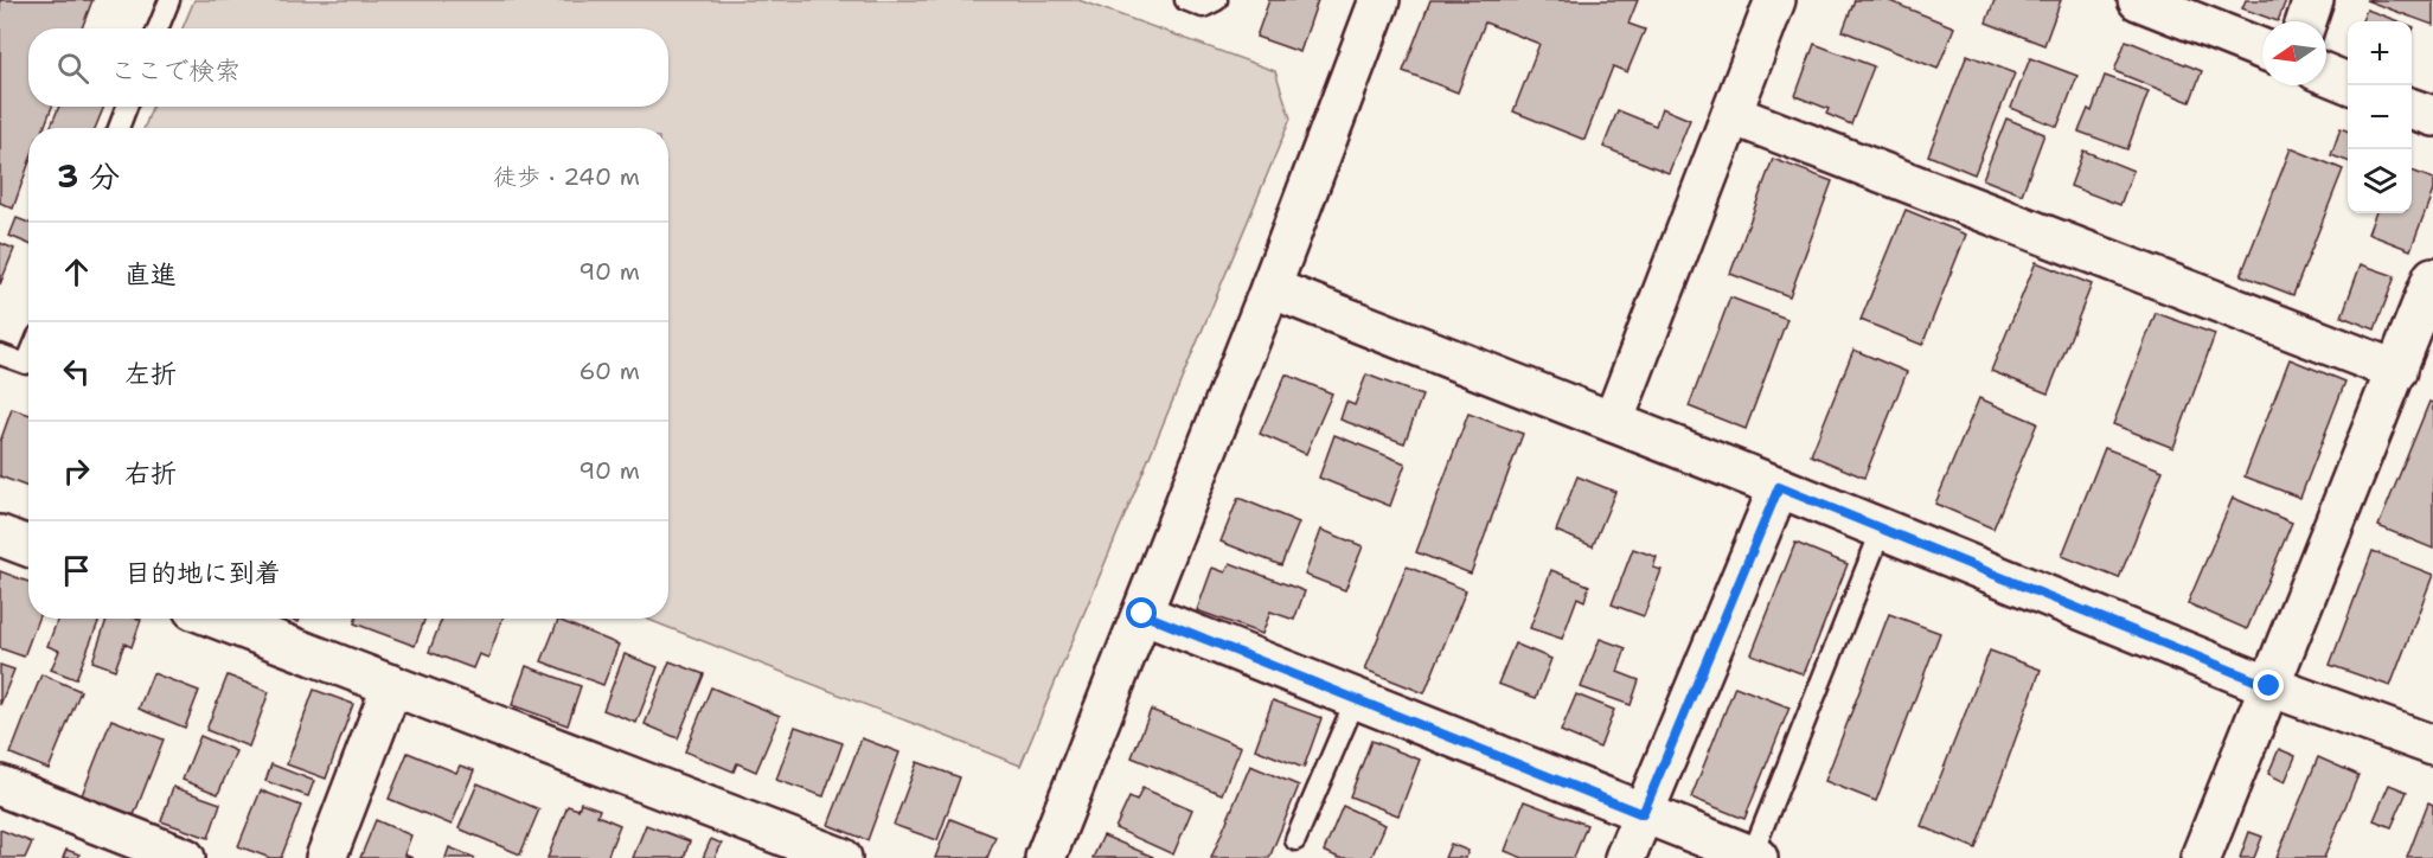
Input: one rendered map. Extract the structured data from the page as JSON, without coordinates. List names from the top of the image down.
{
  "north": "left",
  "page": {
    "map_buttons": ["+", "−"],
    "search": "ここで検索",
    "heading": ["3 分", "徒歩 · 240 m"],
    "list": [
      ["直進", "90 m"],
      ["左折", "60 m"],
      ["右折", "90 m"],
      "目的地に到着"
    ]
  }
}
